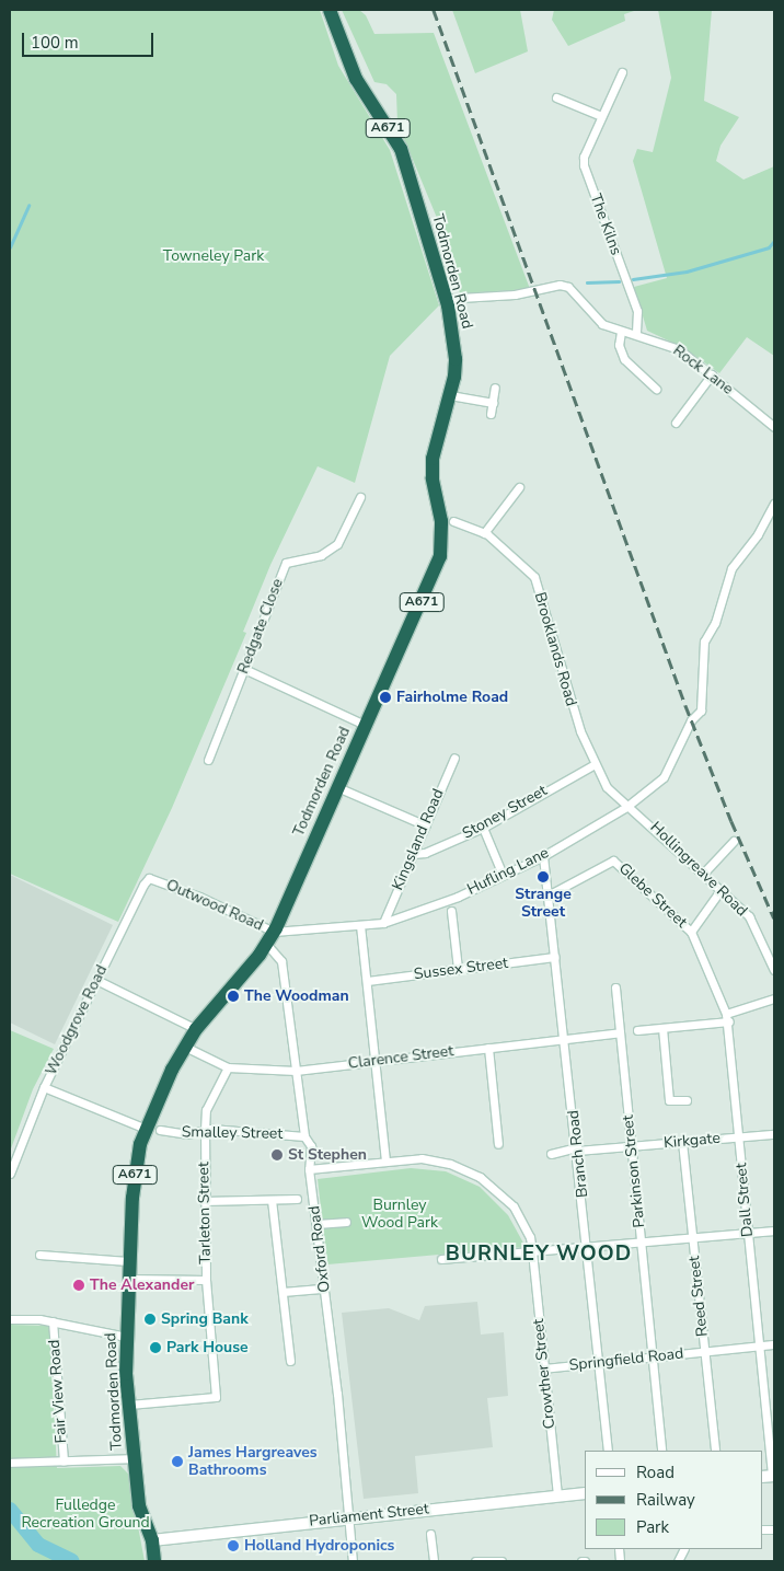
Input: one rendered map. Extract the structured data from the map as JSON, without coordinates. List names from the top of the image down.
{
  "streets": {
    "highway": ["A671", "Todmorden Road"],
    "street": [
      "The Kilns",
      "Rock Lane",
      "Redgate Close",
      "Brooklands Road",
      "Stoney Street",
      "Kingsland Road",
      "Hollingreave Road",
      "Hufling Lane",
      "Glebe Street",
      "Outwood Road",
      "Sussex Street",
      "Woodgrove Road",
      "Clarence Street",
      "Smalley Street",
      "Kirkgate",
      "Branch Road",
      "Parkinson Street",
      "Dall Street",
      "Tarleton Street",
      "Oxford Road",
      "Reed Street",
      "Springfield Road",
      "Crowther Street",
      "Fair View Road",
      "Parliament Street"
    ]
  },
  "crossings": [
    ["The Kilns", "Rock Lane"],
    ["Todmorden Road", "Rock Lane"],
    ["Todmorden Road", "Hufling Lane"],
    ["Todmorden Road", "Outwood Road"],
    ["Todmorden Road", "Clarence Street"],
    ["Todmorden Road", "Smalley Street"],
    ["Todmorden Road", "Tarleton Street"],
    ["Todmorden Road", "Oxford Road"],
    ["Todmorden Road", "Parliament Street"],
    ["Brooklands Road", "Stoney Street"],
    ["Brooklands Road", "Hollingreave Road"],
    ["Brooklands Road", "Hufling Lane"],
    ["Stoney Street", "Kingsland Road"],
    ["Kingsland Road", "Hufling Lane"],
    ["Hollingreave Road", "Hufling Lane"],
    ["Hufling Lane", "Outwood Road"],
    ["Hufling Lane", "Branch Road"],
    ["Hufling Lane", "Oxford Road"],
    ["Glebe Street", "Branch Road"],
    ["Glebe Street", "Dall Street"],
    ["Outwood Road", "Woodgrove Road"],
    ["Outwood Road", "Oxford Road"],
    ["Sussex Street", "Branch Road"],
    ["Woodgrove Road", "Smalley Street"],
    ["Clarence Street", "Branch Road"],
    ["Clarence Street", "Parkinson Street"],
    ["Clarence Street", "Tarleton Street"],
    ["Clarence Street", "Oxford Road"],
    ["Smalley Street", "Tarleton Street"],
    ["Smalley Street", "Oxford Road"],
    ["Kirkgate", "Branch Road"],
    ["Kirkgate", "Parkinson Street"],
    ["Kirkgate", "Dall Street"],
    ["Kirkgate", "Reed Street"],
    ["Branch Road", "Springfield Road"],
    ["Parkinson Street", "Springfield Road"],
    ["Dall Street", "Springfield Road"],
    ["Oxford Road", "Crowther Street"],
    ["Oxford Road", "Parliament Street"],
    ["Reed Street", "Springfield Road"],
    ["Springfield Road", "Crowther Street"],
    ["Crowther Street", "Parliament Street"]
  ],
  "districts": ["BURNLEY WOOD"],
  "parks": ["Towneley Park", "Burnley Wood Park", "Fulledge Recreation Ground"],
  "places": [
    "Fairholme Road",
    "Strange Street",
    "The Woodman",
    "St Stephen",
    "The Alexander",
    "Spring Bank",
    "Park House",
    "James Hargreaves Bathrooms",
    "Holland Hydroponics"
  ],
  "legend": ["Road", "Railway", "Park"],
  "scale_bar": "100 m"
}
